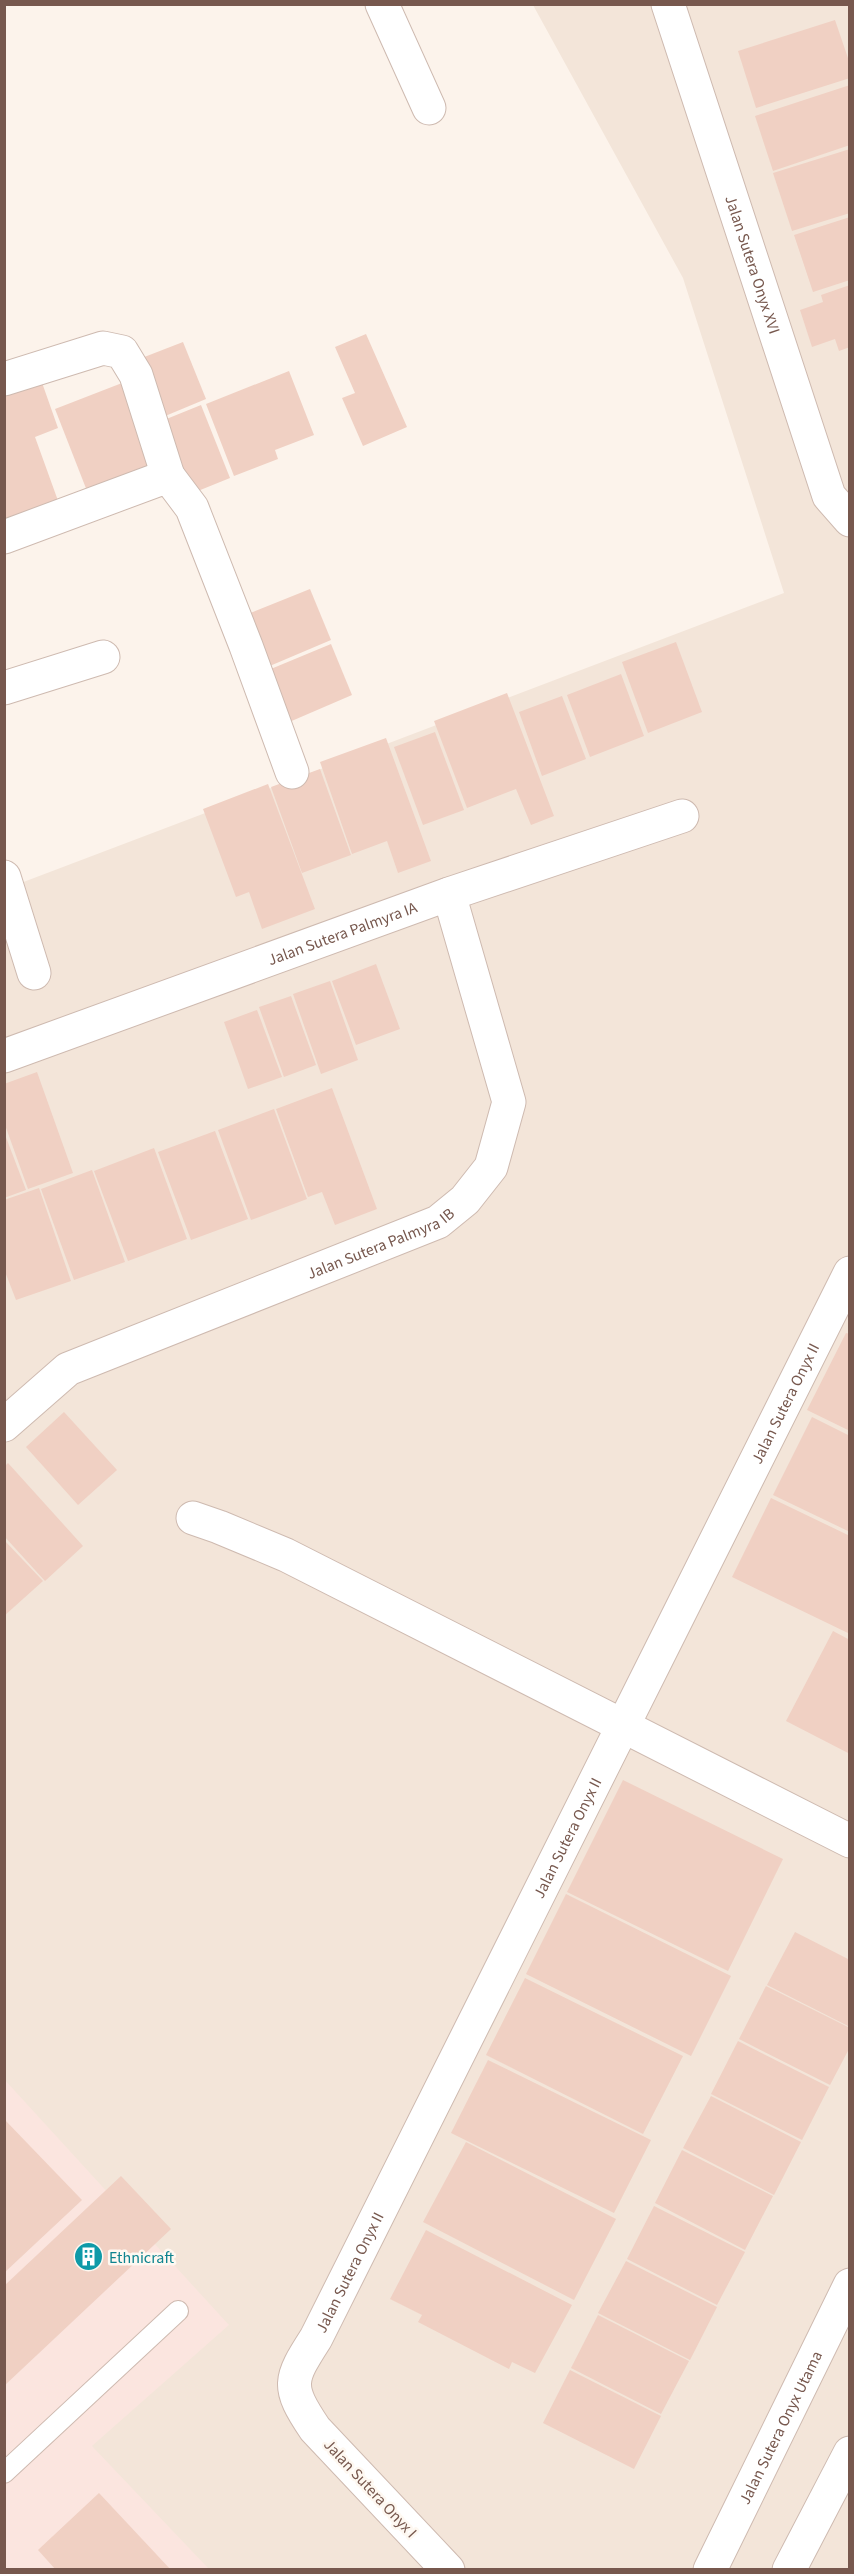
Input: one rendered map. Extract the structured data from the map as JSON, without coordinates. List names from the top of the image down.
{
  "streets": {
    "street": [
      "Jalan Sutera Onyx XVI",
      "Jalan Sutera Palmyra IA",
      "Jalan Sutera Palmyra IB",
      "Jalan Sutera Onyx II",
      "Jalan Sutera Onyx Utama",
      "Jalan Sutera Onyx I"
    ]
  },
  "crossings": [
    ["Jalan Sutera Palmyra IA", "Jalan Sutera Palmyra IB"],
    ["Jalan Sutera Onyx II", "Jalan Sutera Onyx I"]
  ],
  "places": {
    "building": ["Ethnicraft"]
  }
}
